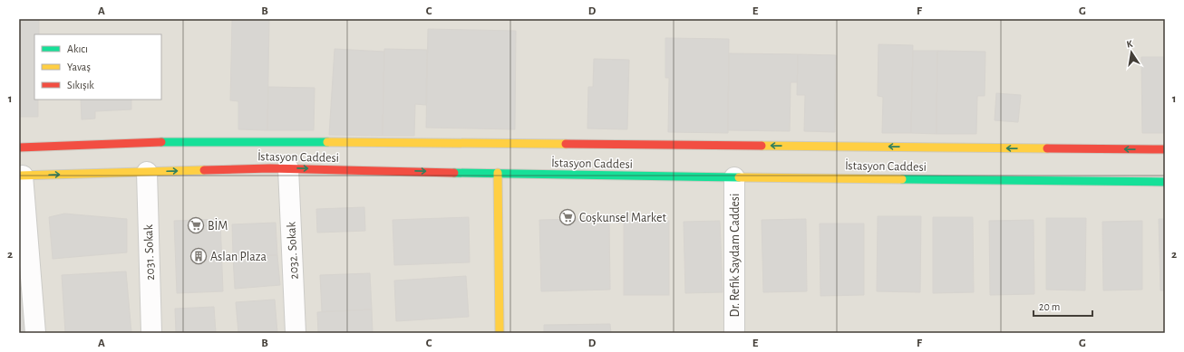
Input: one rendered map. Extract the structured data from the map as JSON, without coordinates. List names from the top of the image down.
{
  "streets": {
    "main road": ["İstasyon Caddesi"],
    "street": ["2032. Sokak", "2031. Sokak", "Dr. Refik Saydam Caddesi"]
  },
  "crossings": [
    ["İstasyon Caddesi", "2032. Sokak"],
    ["İstasyon Caddesi", "2031. Sokak"],
    ["İstasyon Caddesi", "Dr. Refik Saydam Caddesi"]
  ],
  "places": {
    "supermarket": ["Coşkunsel Market", "BİM"],
    "building": ["Aslan Plaza"]
  },
  "legend": ["Akıcı", "Yavaş", "Sıkışık"],
  "scale_bar": "20 m",
  "north": "top",
  "grid": {
    "columns": [
      "A",
      "B",
      "C",
      "D",
      "E",
      "F",
      "G"
    ],
    "rows": ["1", "2"]
  }
}
